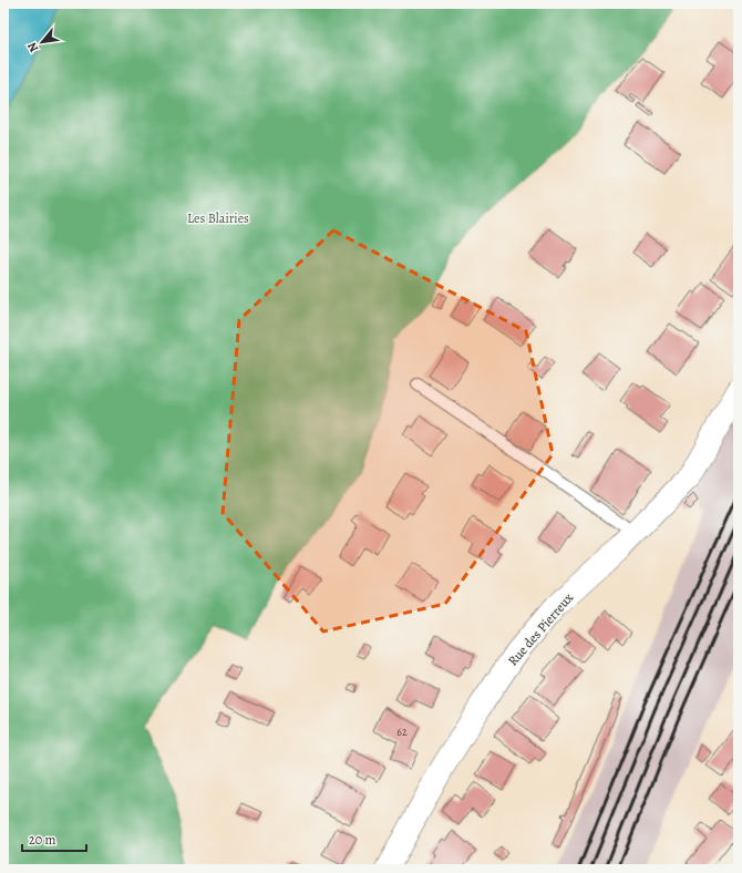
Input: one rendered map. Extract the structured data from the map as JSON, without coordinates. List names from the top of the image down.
{
  "streets": {
    "street": ["Rue des Pierreux"]
  },
  "parks": ["Les Blairies"],
  "house_numbers": ["62"],
  "scale_bar": "20 m",
  "north": "bottom left"
}
